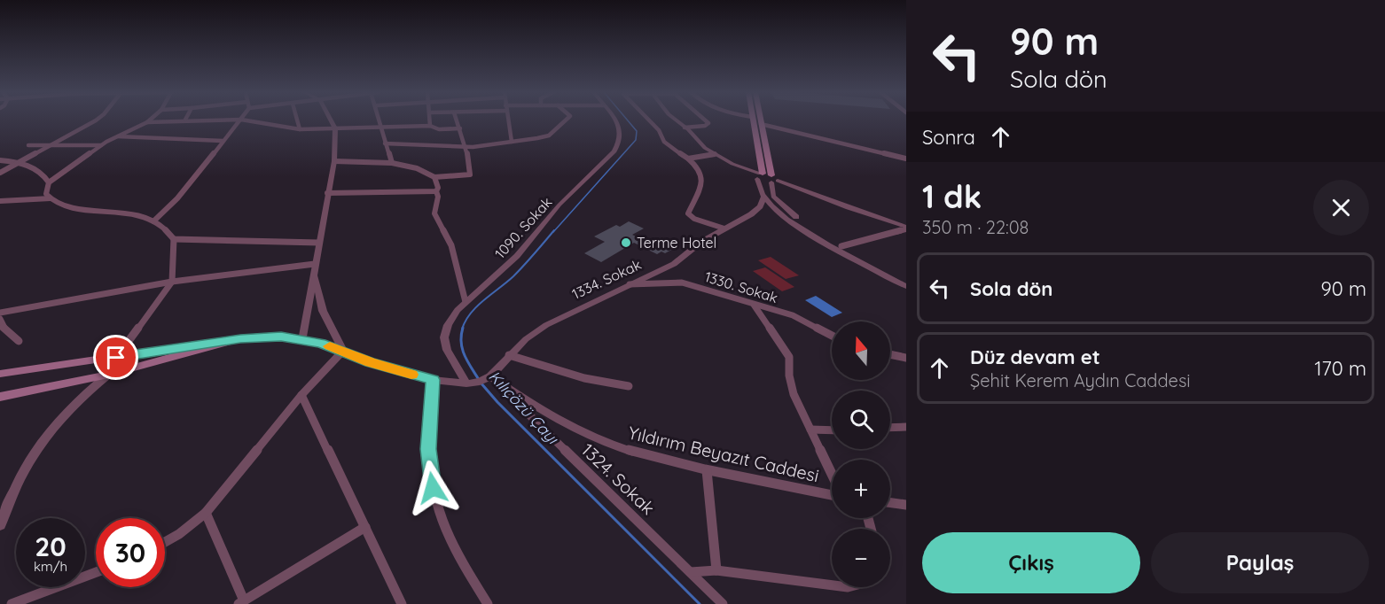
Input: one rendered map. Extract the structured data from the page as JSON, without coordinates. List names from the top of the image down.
{
  "streets": {
    "street": [
      "1090. Sokak",
      "1334. Sokak",
      "1330. Sokak",
      "Yıldırım Beyazıt Caddesi",
      "1324. Sokak"
    ]
  },
  "crossings": [
    ["1334. Sokak", "1330. Sokak"],
    ["1334. Sokak", "Yıldırım Beyazıt Caddesi"],
    ["1334. Sokak", "1324. Sokak"],
    ["Yıldırım Beyazıt Caddesi", "1324. Sokak"]
  ],
  "water": ["Kılıçözü Çayı"],
  "places": ["Terme Hotel"],
  "north": "top",
  "page": {
    "turn": ["90 m", "Sola dön"],
    "then": "Sonra",
    "heading": ["1 dk", "350 m · 22:08"],
    "list": [
      {
        "name": "Sola dön",
        "value": "90 m"
      },
      {
        "name": "Düz devam et",
        "note": "Şehit Kerem Aydın Caddesi",
        "value": "170 m"
      }
    ],
    "map_buttons": ["+", "−"],
    "speed": "20 km/h",
    "limit": "30",
    "buttons": ["Çıkış", "Paylaş"]
  }
}
